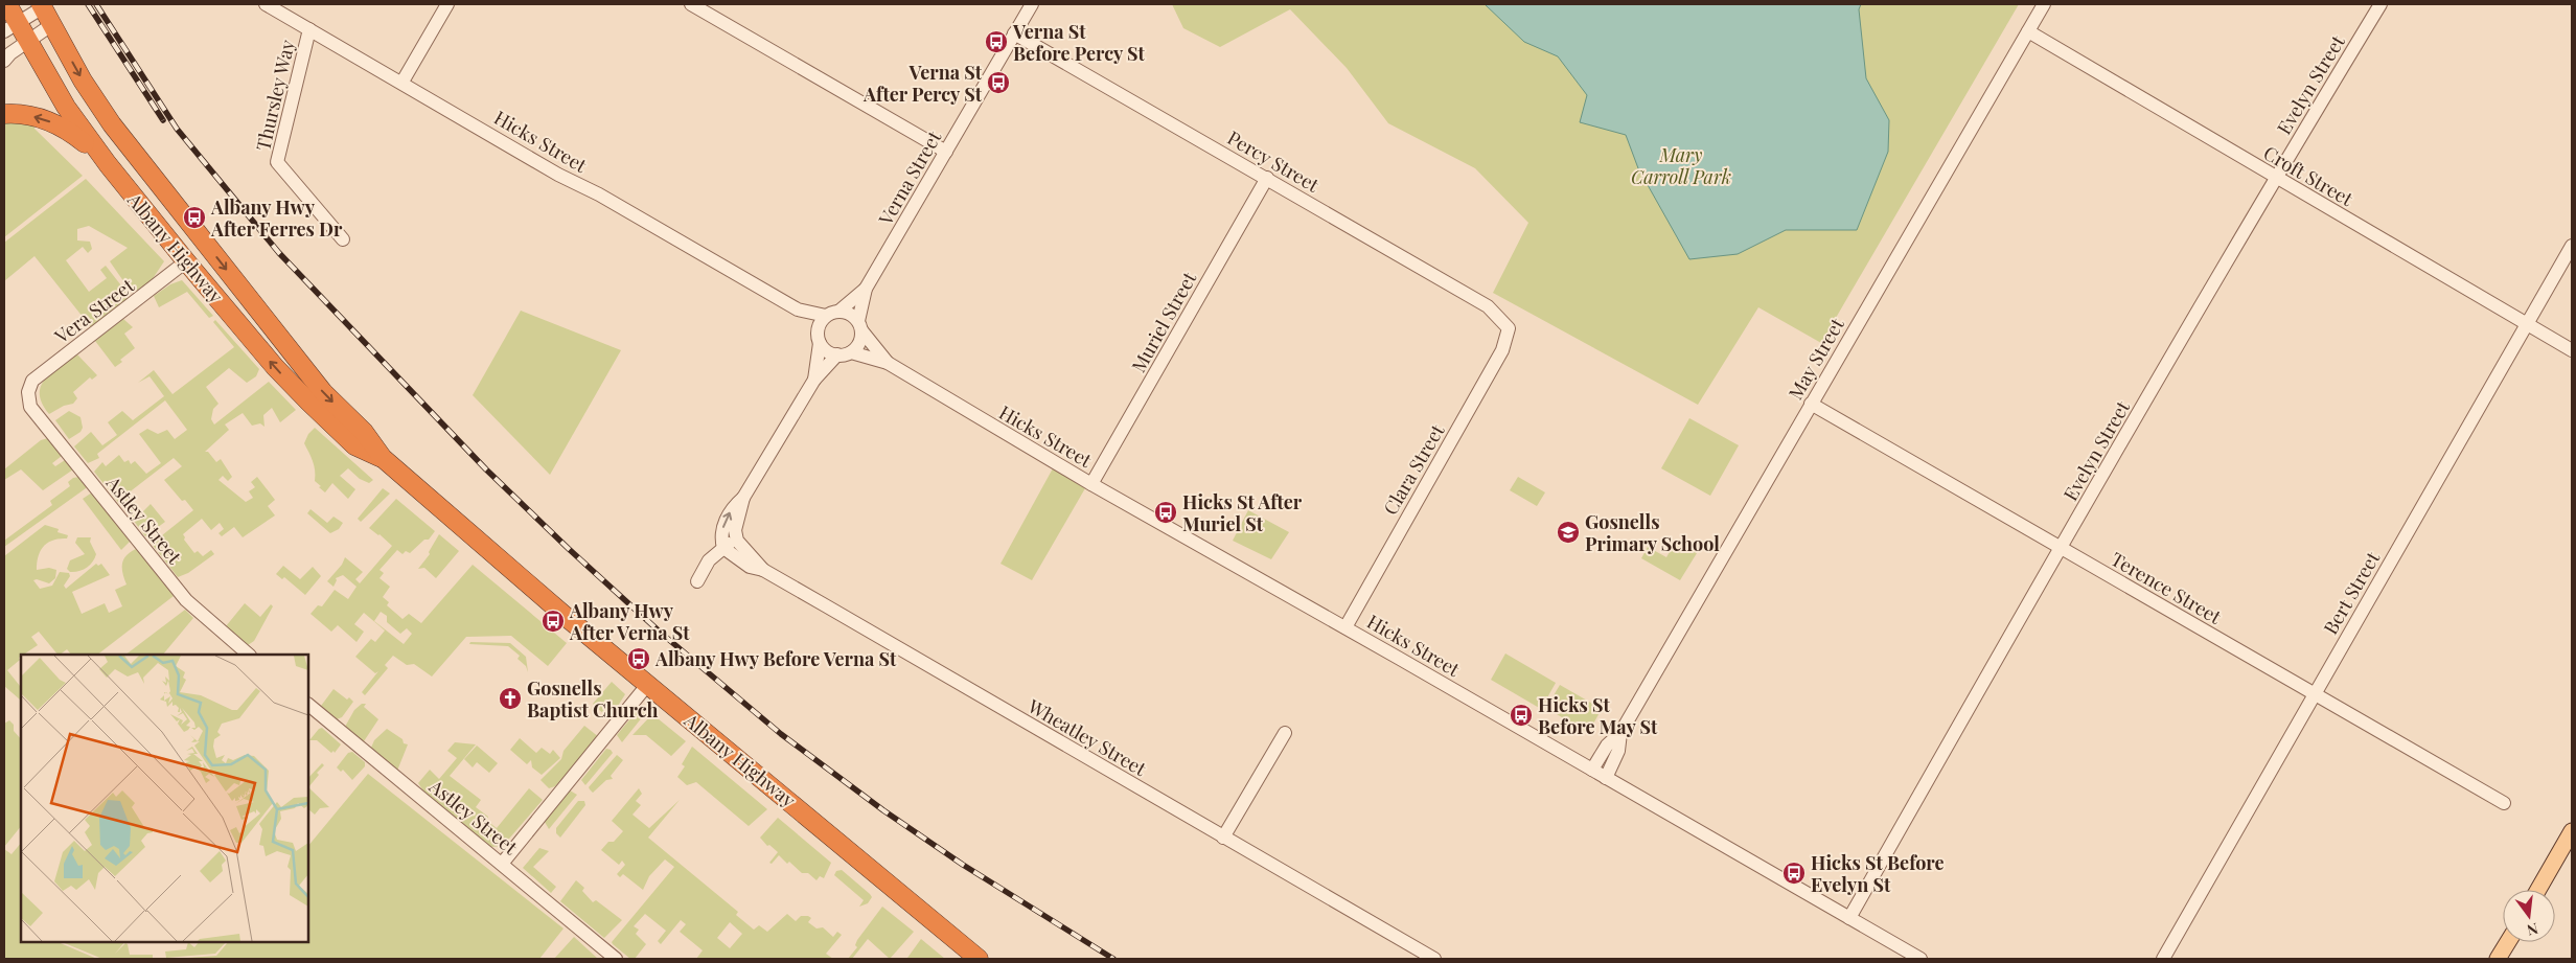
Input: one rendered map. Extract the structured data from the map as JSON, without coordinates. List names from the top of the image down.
{
  "streets": {
    "highway": ["Albany Highway"],
    "street": [
      "Evelyn Street",
      "Thursley Way",
      "Hicks Street",
      "Percy Street",
      "Croft Street",
      "Verna Street",
      "Vera Street",
      "Muriel Street",
      "May Street",
      "Clara Street",
      "Astley Street",
      "Terence Street",
      "Bert Street",
      "Wheatley Street"
    ]
  },
  "crossings": [
    ["Evelyn Street", "Hicks Street"],
    ["Evelyn Street", "Croft Street"],
    ["Evelyn Street", "Terence Street"],
    ["Thursley Way", "Hicks Street"],
    ["Hicks Street", "Verna Street"],
    ["Hicks Street", "Muriel Street"],
    ["Hicks Street", "May Street"],
    ["Hicks Street", "Clara Street"],
    ["Percy Street", "Verna Street"],
    ["Percy Street", "Muriel Street"],
    ["Percy Street", "Clara Street"],
    ["Croft Street", "May Street"],
    ["Croft Street", "Bert Street"],
    ["Albany Highway", "Vera Street"],
    ["Vera Street", "Astley Street"],
    ["May Street", "Terence Street"],
    ["Terence Street", "Bert Street"]
  ],
  "parks": ["Mary Carroll Park"],
  "places": {
    "bus stop": [
      "Verna St Before Percy St",
      "Verna St After Percy St",
      "Albany Hwy After Ferres Dr",
      "Hicks St After Muriel St",
      "Albany Hwy After Verna St",
      "Albany Hwy Before Verna St",
      "Hicks St Before May St",
      "Hicks St Before Evelyn St"
    ],
    "school or university": ["Gosnells Primary School"],
    "church": ["Gosnells Baptist Church"]
  },
  "north": "bottom"
}
